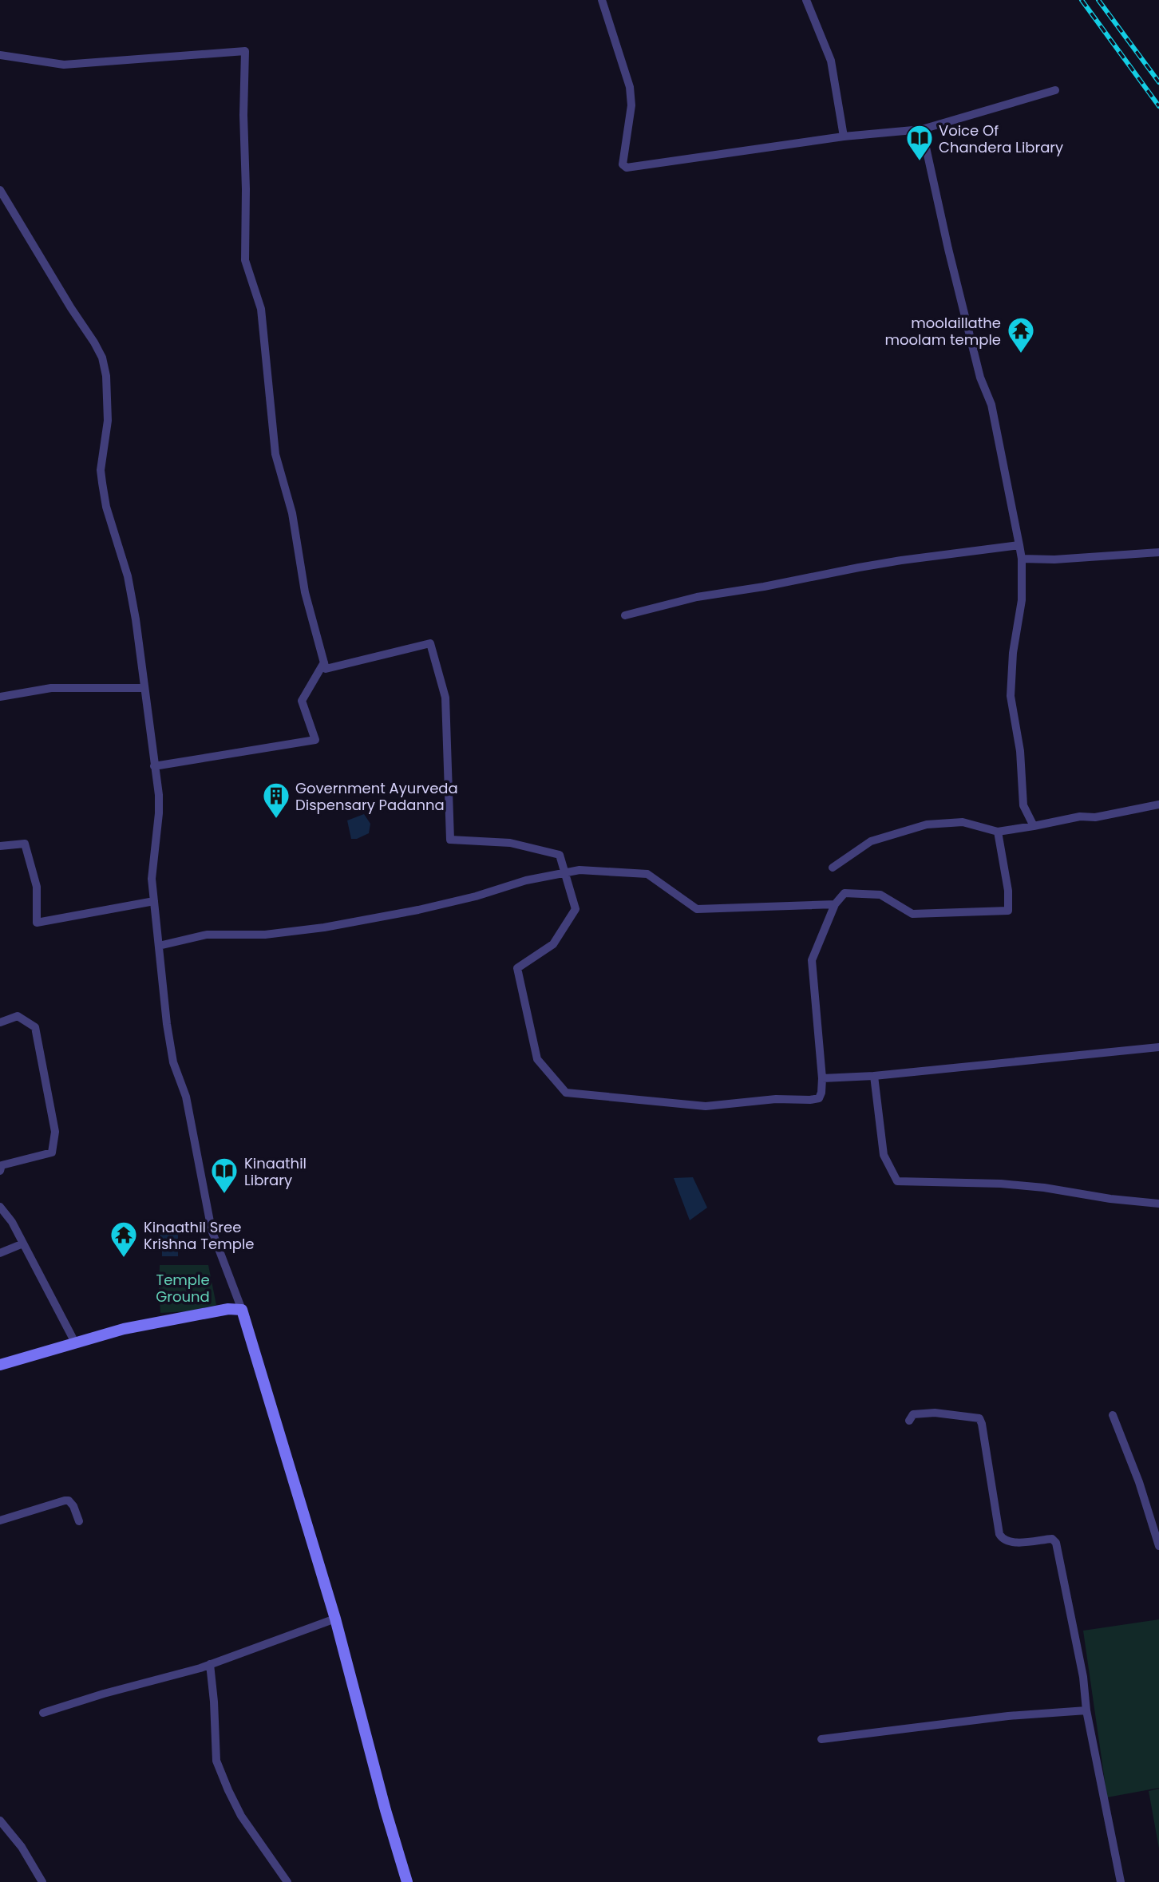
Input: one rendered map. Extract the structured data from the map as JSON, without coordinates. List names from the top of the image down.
{
  "parks": ["Temple Ground"],
  "places": {
    "library": ["Voice Of Chandera Library", "Kinaathil Library"],
    "temple": ["moolaillathe moolam temple", "Kinaathil Sree Krishna Temple"],
    "building": ["Government Ayurveda Dispensary Padanna"]
  }
}
